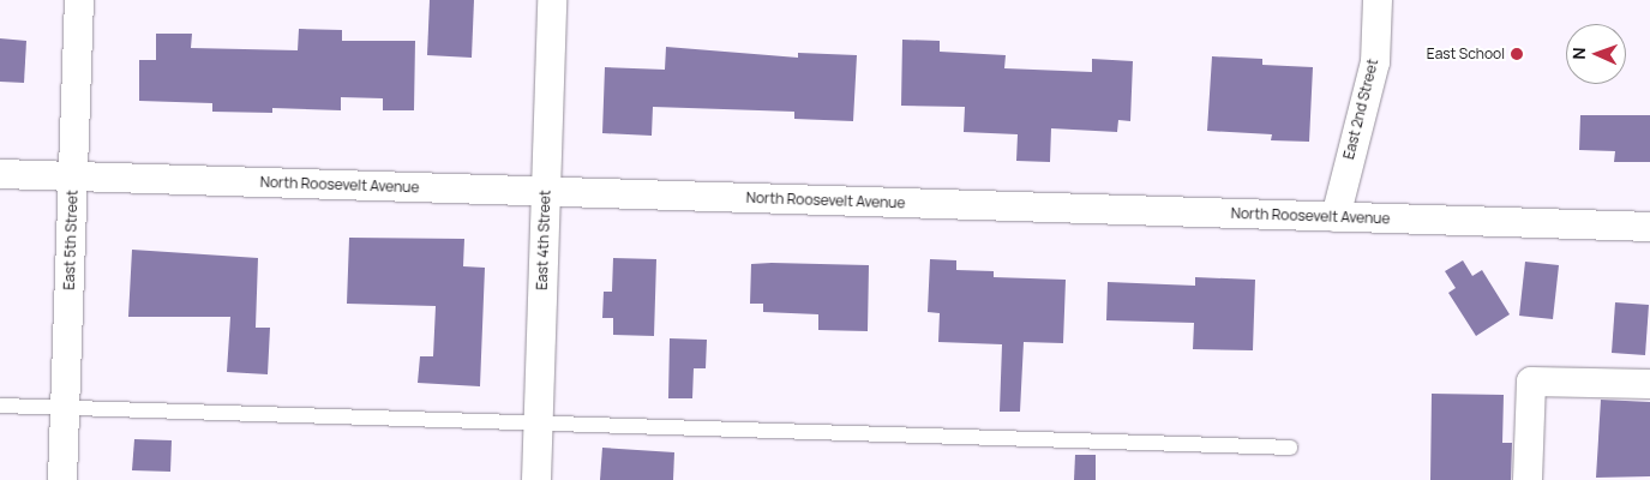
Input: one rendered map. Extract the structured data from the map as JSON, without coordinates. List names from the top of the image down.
{
  "streets": {
    "street": [
      "East 2nd Street",
      "North Roosevelt Avenue",
      "East 5th Street",
      "East 4th Street"
    ]
  },
  "crossings": [
    ["East 2nd Street", "North Roosevelt Avenue"],
    ["North Roosevelt Avenue", "East 5th Street"],
    ["North Roosevelt Avenue", "East 4th Street"]
  ],
  "places": ["East School"],
  "north": "left"
}
